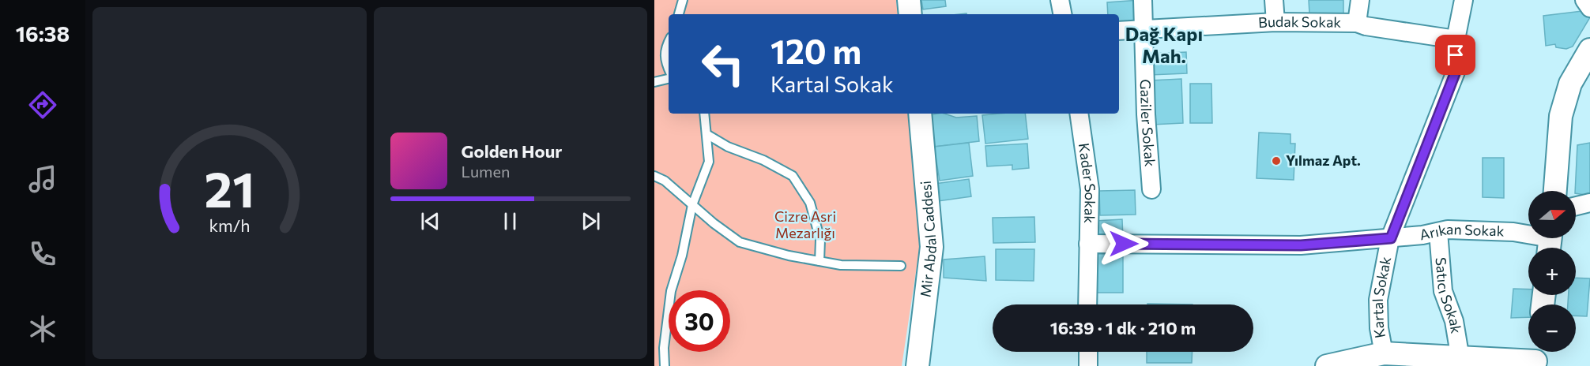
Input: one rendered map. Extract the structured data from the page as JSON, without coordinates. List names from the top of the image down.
{
  "streets": {
    "street": [
      "Budak Sokak",
      "Gaziler Sokak",
      "Kader Sokak",
      "Arıkan Sokak",
      "Mir Abdal Caddesi",
      "Satıcı Sokak",
      "Kartal Sokak"
    ]
  },
  "crossings": [
    ["Budak Sokak", "Gaziler Sokak"],
    ["Budak Sokak", "Kartal Sokak"],
    ["Kader Sokak", "Arıkan Sokak"],
    ["Arıkan Sokak", "Satıcı Sokak"],
    ["Arıkan Sokak", "Kartal Sokak"]
  ],
  "districts": ["Dağ Kapı Mah."],
  "parks": ["Cizre Asri Mezarlığı"],
  "places": ["Yılmaz Apt."],
  "north": "right",
  "page": {
    "tabs": "16:38",
    "turn": ["120 m", "Kartal Sokak"],
    "song": ["Golden Hour", "Lumen"],
    "map_buttons": ["+", "−"],
    "limit": "30",
    "trip": "16:39 · 1 dk · 210 m",
    "gauge": ["21", "km/h"]
  }
}
